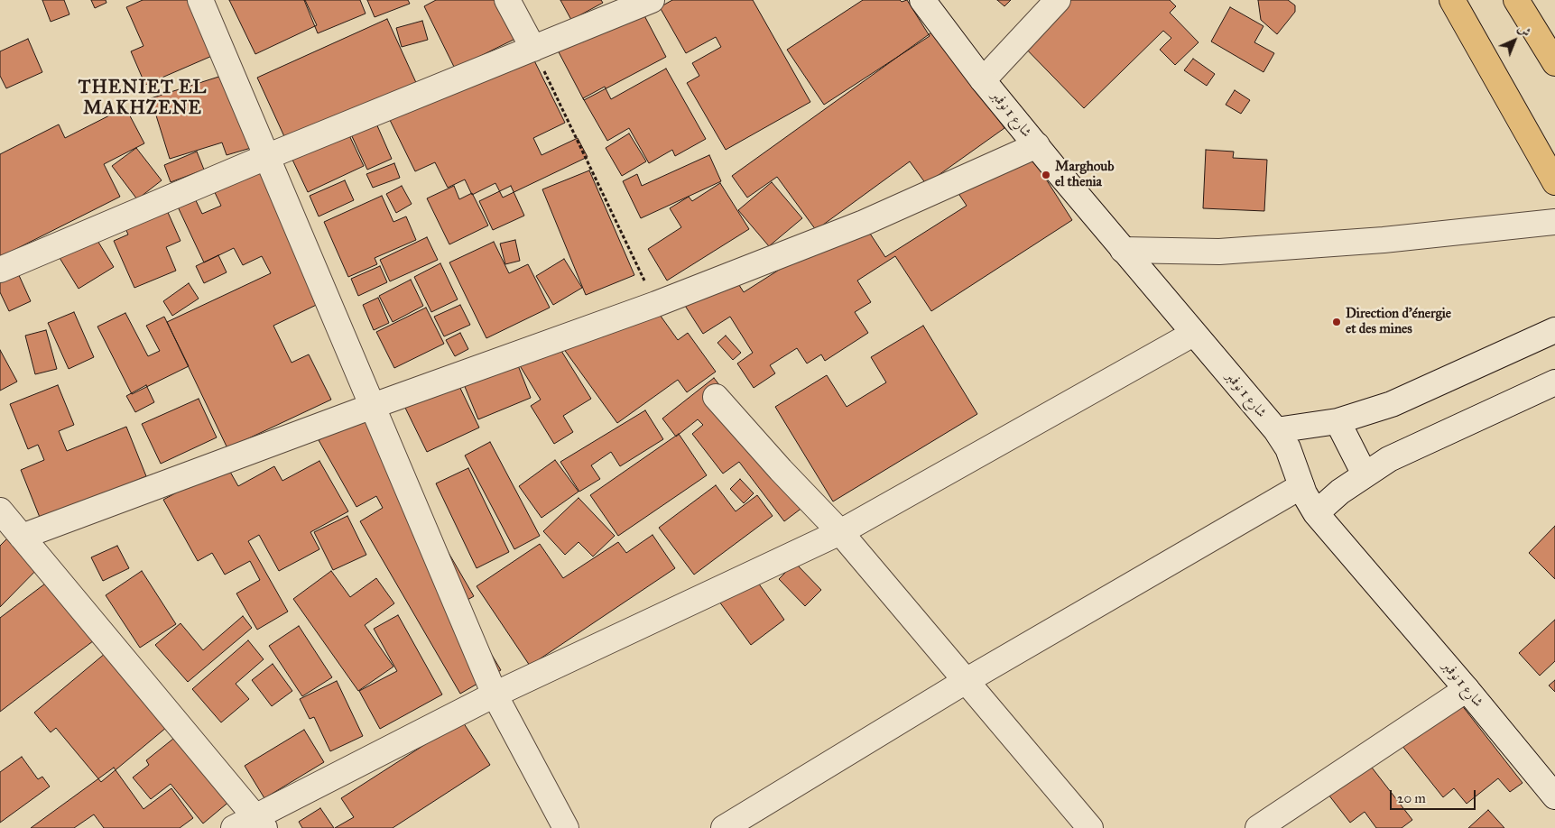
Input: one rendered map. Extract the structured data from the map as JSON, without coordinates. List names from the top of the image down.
{
  "streets": {
    "street": ["شارع 1 نوفمبر"]
  },
  "districts": ["THENIET EL MAKHZENE"],
  "places": ["Marghoub el thenia", "Direction d'énergie et des mines"],
  "scale_bar": "20 m",
  "north": "top right"
}
